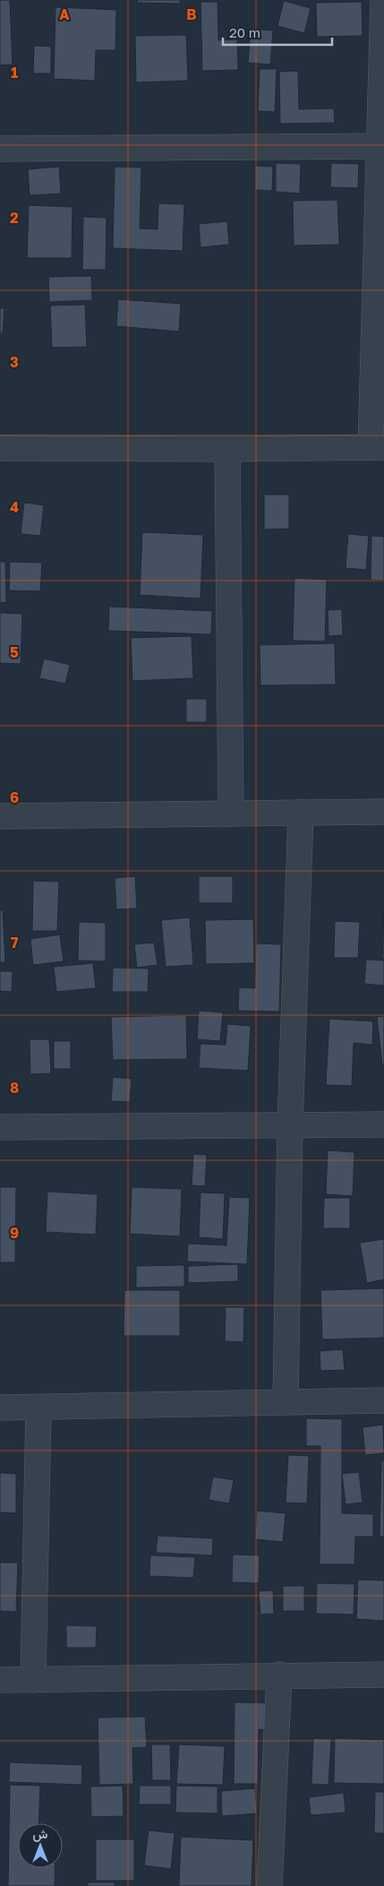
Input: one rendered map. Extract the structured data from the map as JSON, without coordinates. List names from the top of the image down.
{
  "scale_bar": "20 m",
  "north": "top",
  "grid": {
    "columns": ["A", "B"],
    "rows": [
      "1",
      "2",
      "3",
      "4",
      "5",
      "6",
      "7",
      "8",
      "9"
    ]
  }
}
